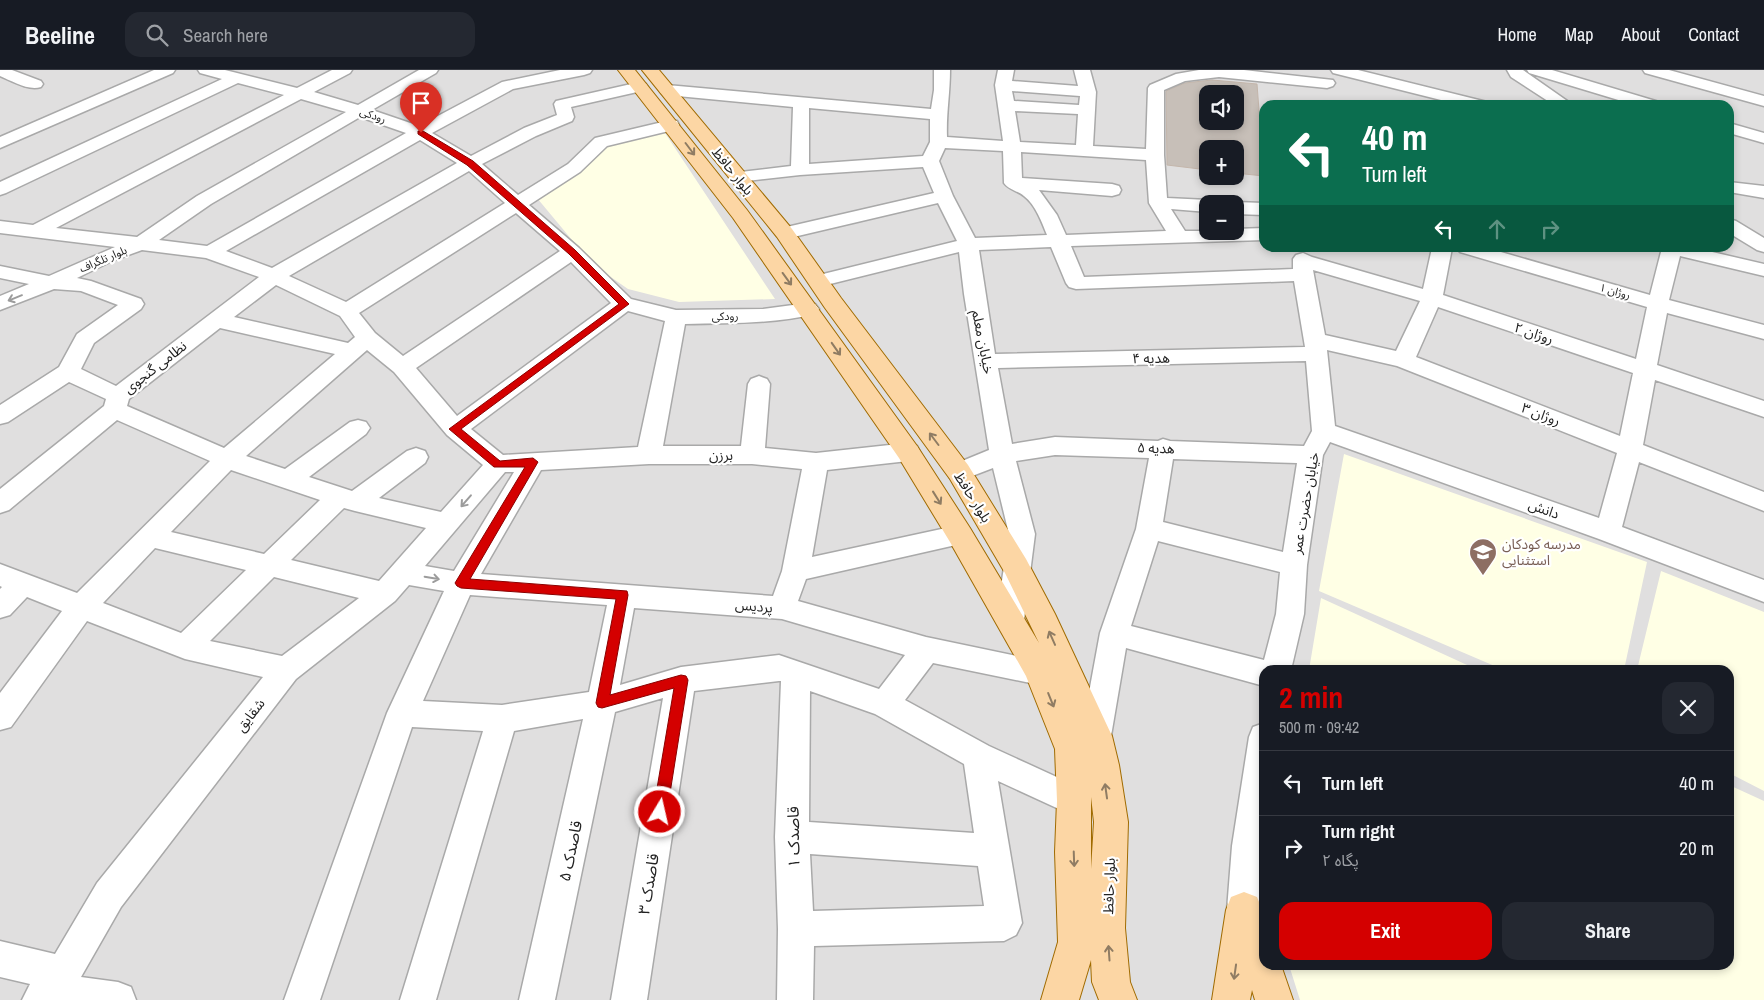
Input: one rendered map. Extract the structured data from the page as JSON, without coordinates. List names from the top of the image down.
{
  "streets": {
    "main road": ["بلوار حافظ"],
    "street": [
      "رودکی",
      "بلوار تلگراف",
      "روژان ۱",
      "روژان ۲",
      "خیابان معلم",
      "هدیه ۴",
      "نظامی گنجوی",
      "روژان ۳",
      "هدیه ۵",
      "برزن",
      "خیابان حضرت عمر",
      "دانش",
      "پردیس",
      "شقایق",
      "قاصدک ۱",
      "قاصدک ۵",
      "قاصدک ۳"
    ]
  },
  "crossings": [
    ["رودکی", "بلوار حافظ"],
    ["رودکی", "نظامی گنجوی"],
    ["بلوار حافظ", "خیابان معلم"],
    ["بلوار حافظ", "نظامی گنجوی"],
    ["بلوار حافظ", "هدیه ۵"],
    ["بلوار حافظ", "برزن"],
    ["بلوار حافظ", "پردیس"],
    ["خیابان معلم", "هدیه ۴"],
    ["خیابان معلم", "هدیه ۵"],
    ["هدیه ۴", "روژان ۳"],
    ["هدیه ۵", "خیابان حضرت عمر"],
    ["خیابان حضرت عمر", "دانش"],
    ["پردیس", "شقایق"],
    ["پردیس", "قاصدک ۵"]
  ],
  "places": {
    "school or university": ["مدرسه کودکان استثنایی"]
  },
  "page": {
    "header": "Beeline",
    "search": "Search here",
    "nav": [
      "Home",
      "Map",
      "About",
      "Contact"
    ],
    "map_buttons": ["+", "−"],
    "turn": ["40 m", "Turn left"],
    "heading": ["2 min", "500 m · 09:42"],
    "list": [
      {
        "name": "Turn left",
        "value": "40 m"
      },
      {
        "name": "Turn right",
        "note": "پگاه ۲",
        "value": "20 m"
      }
    ],
    "buttons": ["Exit", "Share"]
  }
}
